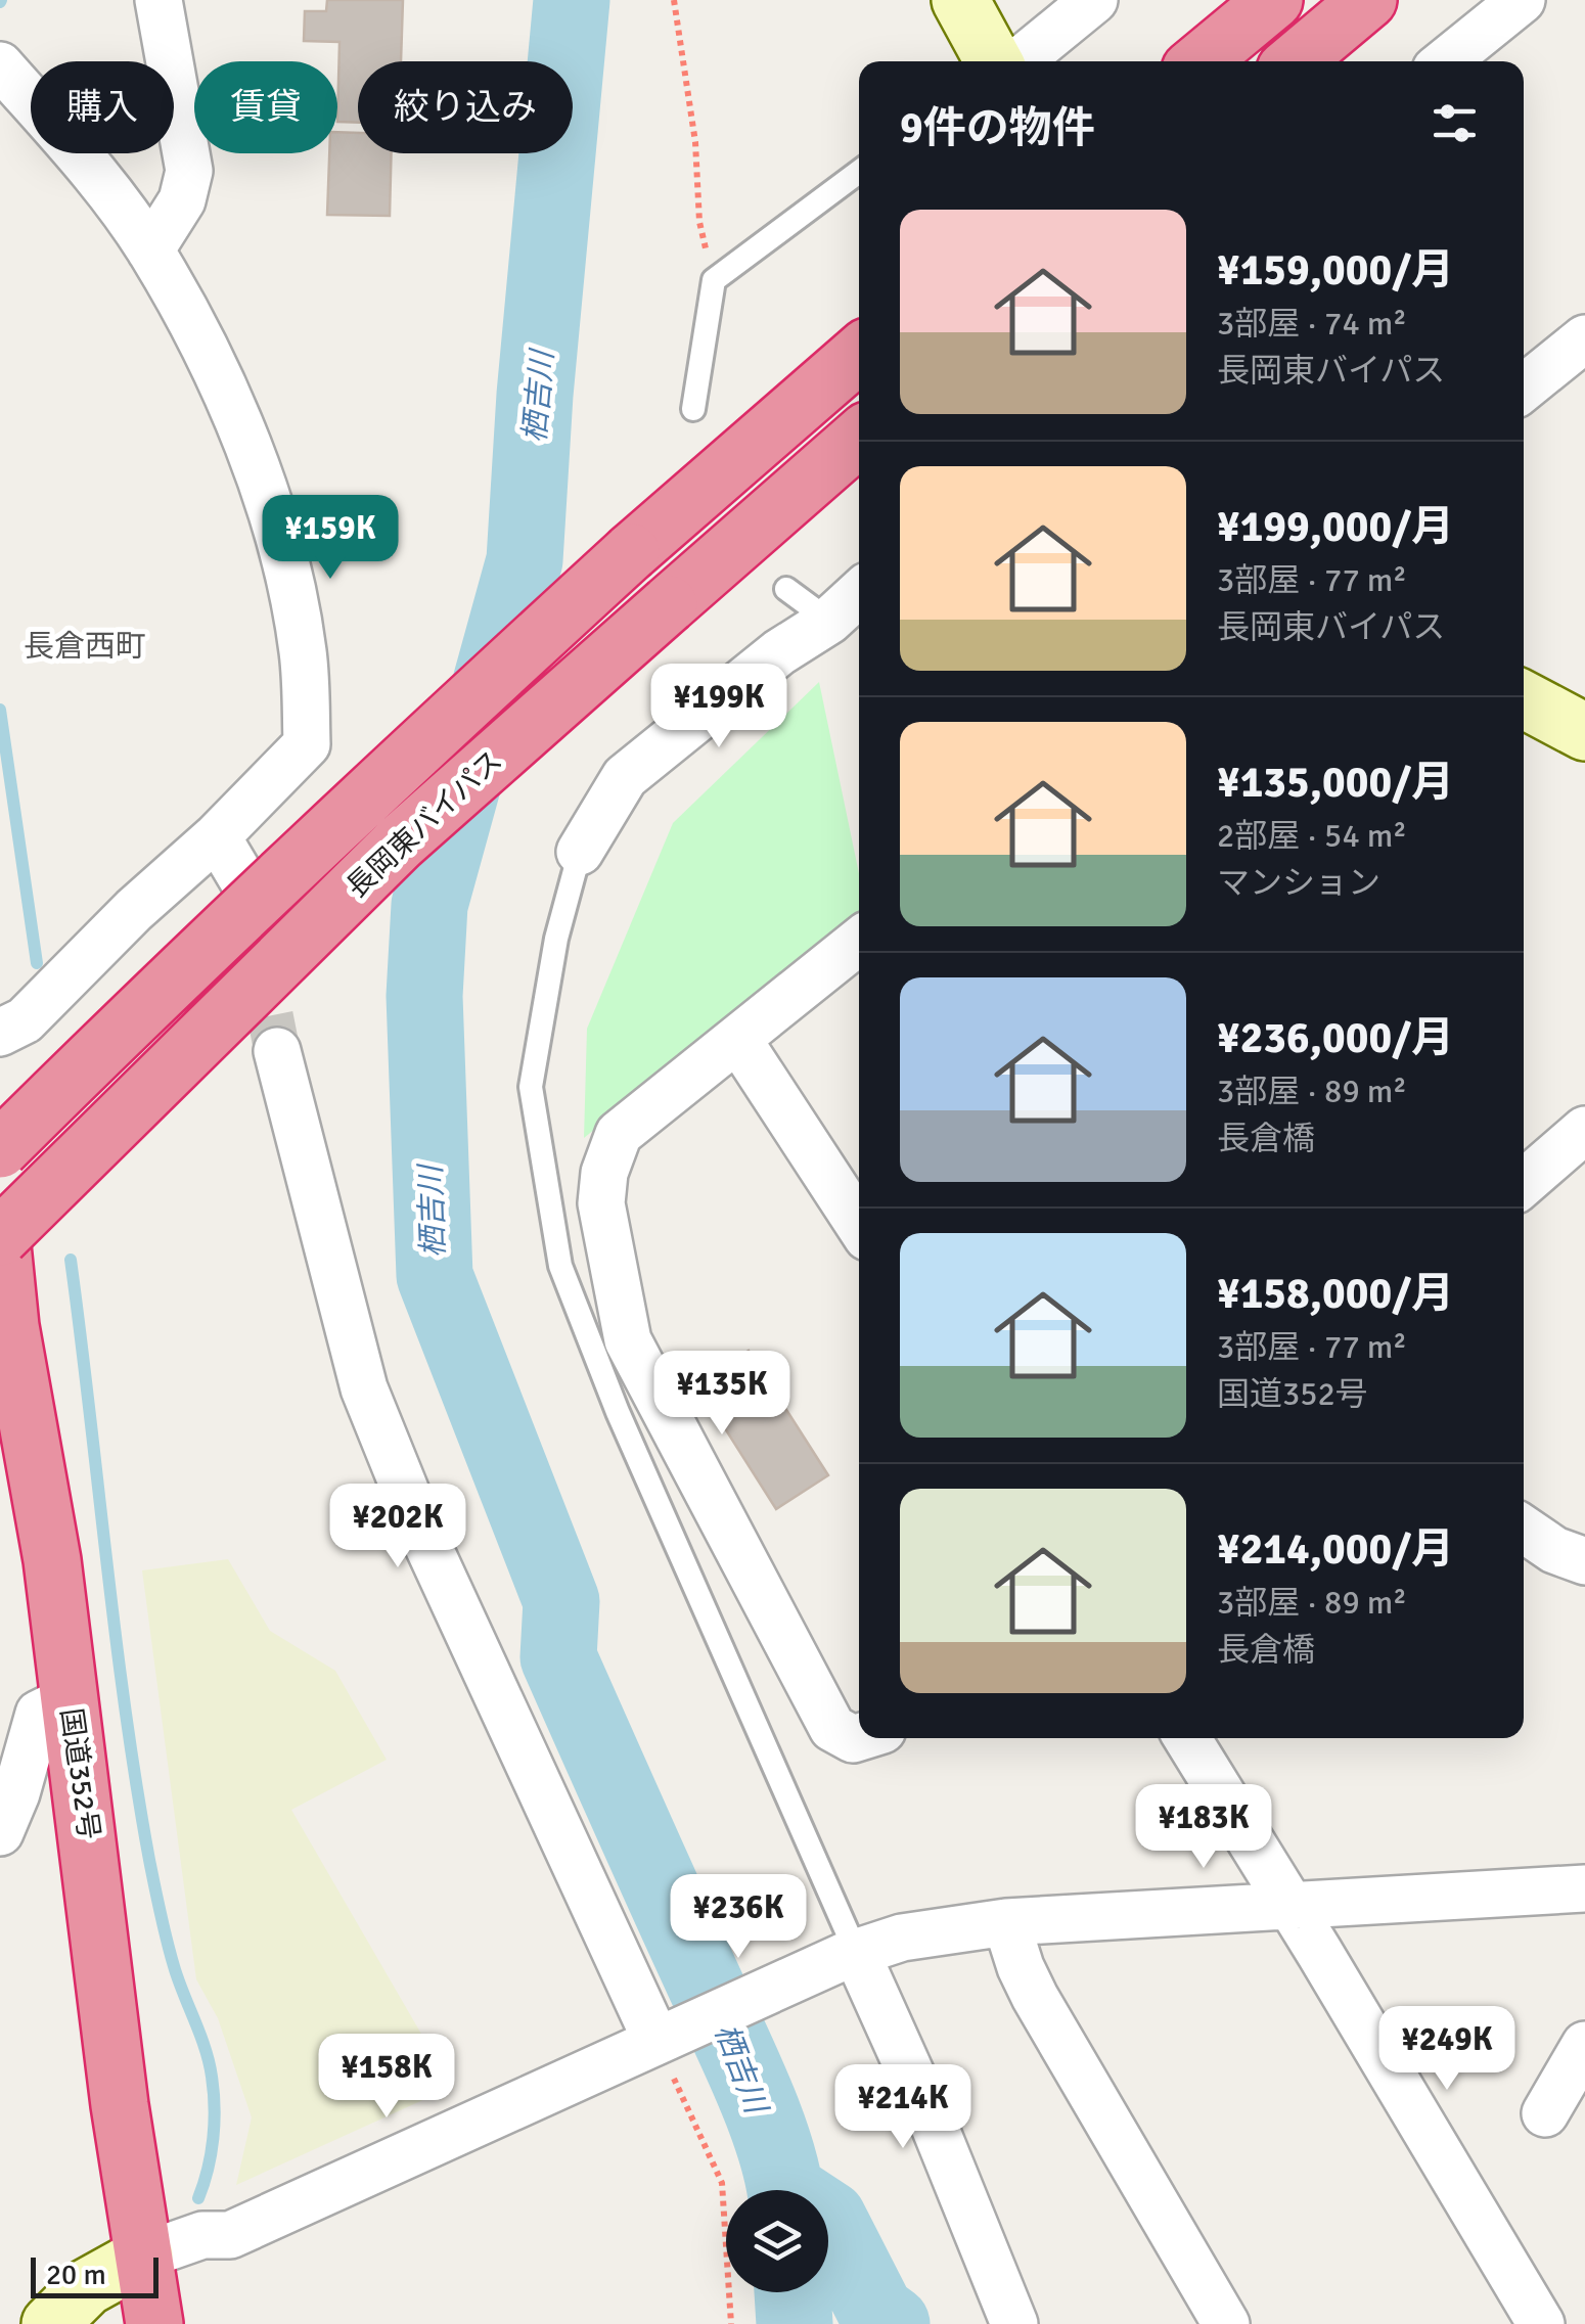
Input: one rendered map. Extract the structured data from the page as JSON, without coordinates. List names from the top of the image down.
{
  "streets": {
    "highway": ["長岡東バイパス", "国道352号"]
  },
  "crossings": [
    ["長岡東バイパス", "国道352号"]
  ],
  "districts": ["長倉西町"],
  "water": ["栖吉川"],
  "scale_bar": "20 m",
  "page": {
    "chip": ["購入", "賃貸", "絞り込み"],
    "heading": "9件の物件",
    "list": [
      {
        "name": "¥159,000/月",
        "note": "3部屋 · 74 m² · 長岡東バイパス"
      },
      {
        "name": "¥199,000/月",
        "note": "3部屋 · 77 m² · 長岡東バイパス"
      },
      {
        "name": "¥135,000/月",
        "note": "2部屋 · 54 m² · マンション"
      },
      {
        "name": "¥236,000/月",
        "note": "3部屋 · 89 m² · 長倉橋"
      },
      {
        "name": "¥158,000/月",
        "note": "3部屋 · 77 m² · 国道352号"
      },
      {
        "name": "¥214,000/月",
        "note": "3部屋 · 89 m² · 長倉橋"
      }
    ],
    "price": [
      "¥159K",
      "¥199K",
      "¥135K",
      "¥202K",
      "¥183K",
      "¥236K",
      "¥249K",
      "¥158K",
      "¥214K"
    ],
    "scale": "20 m"
  }
}
